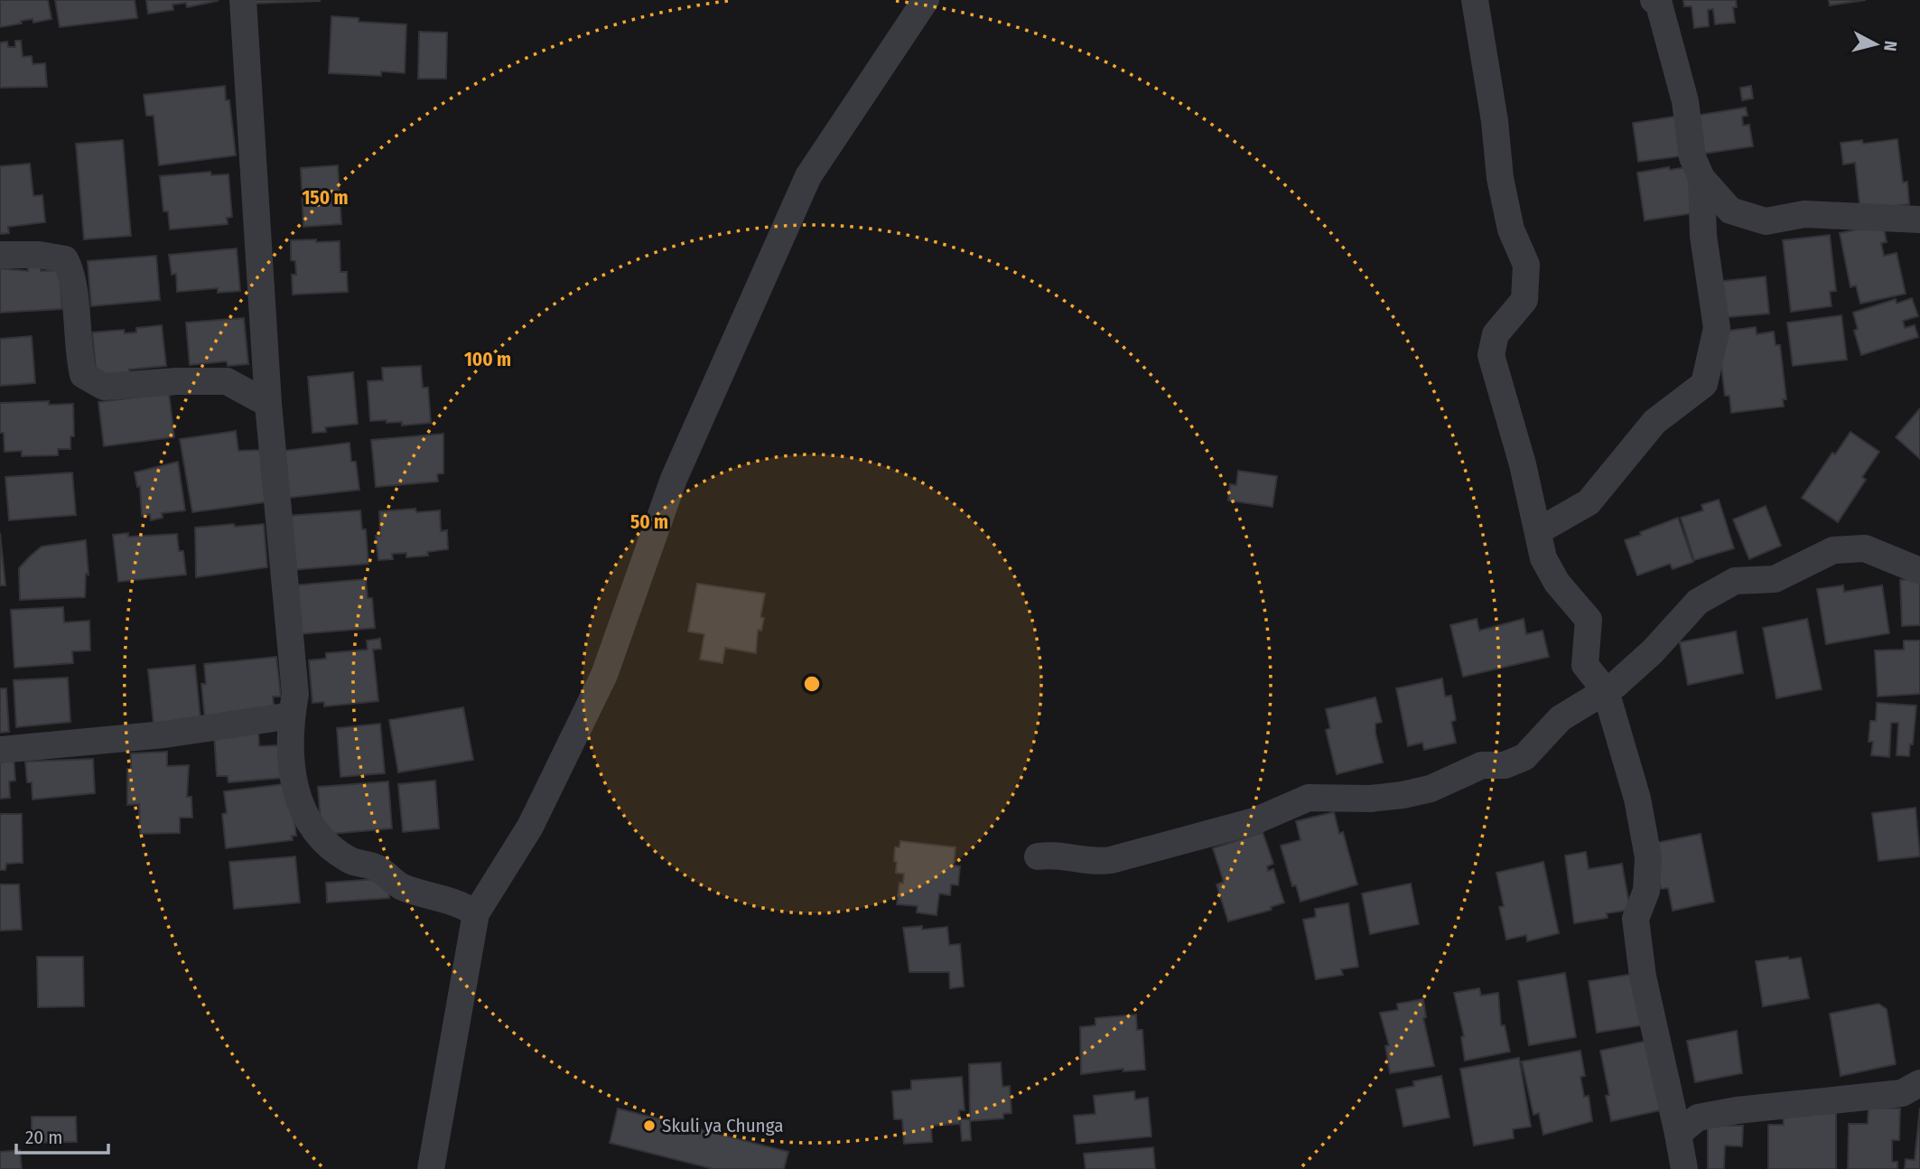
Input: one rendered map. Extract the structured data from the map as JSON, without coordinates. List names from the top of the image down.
{
  "places": ["Skuli ya Chunga"],
  "scale_bar": "20 m",
  "north": "right",
  "rings": ["150 m", "100 m", "50 m"]
}
